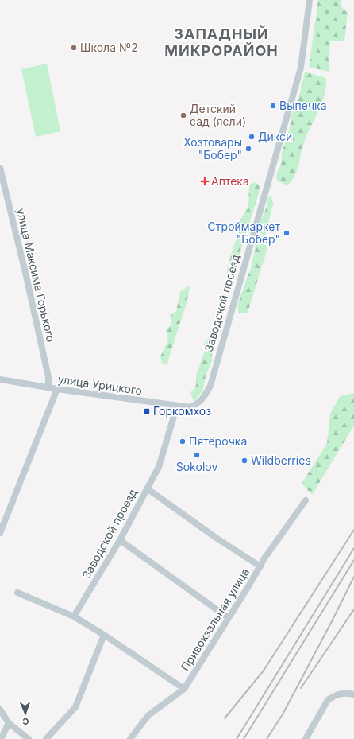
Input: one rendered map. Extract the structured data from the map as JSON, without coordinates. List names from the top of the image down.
{
  "streets": {
    "street": [
      "улица Максима Горького",
      "Заводской проезд",
      "улица Урицкого",
      "Привокзальная улица"
    ]
  },
  "crossings": [
    ["улица Максима Горького", "улица Урицкого"],
    ["Заводской проезд", "улица Урицкого"]
  ],
  "districts": ["ЗАПАДНЫЙ МИКРОРАЙОН"],
  "places": {
    "other": [
      "Школа №2",
      "Выпечка",
      "Детский сад (ясли)",
      "Дикси",
      "Хозтовары \"Бобер\"",
      "Строймаркет \"Бобер\"",
      "Пятёрочка",
      "Sokolov",
      "Wildberries"
    ],
    "health": ["Аптека"],
    "transit": ["Горкомхоз"]
  },
  "north": "bottom"
}
